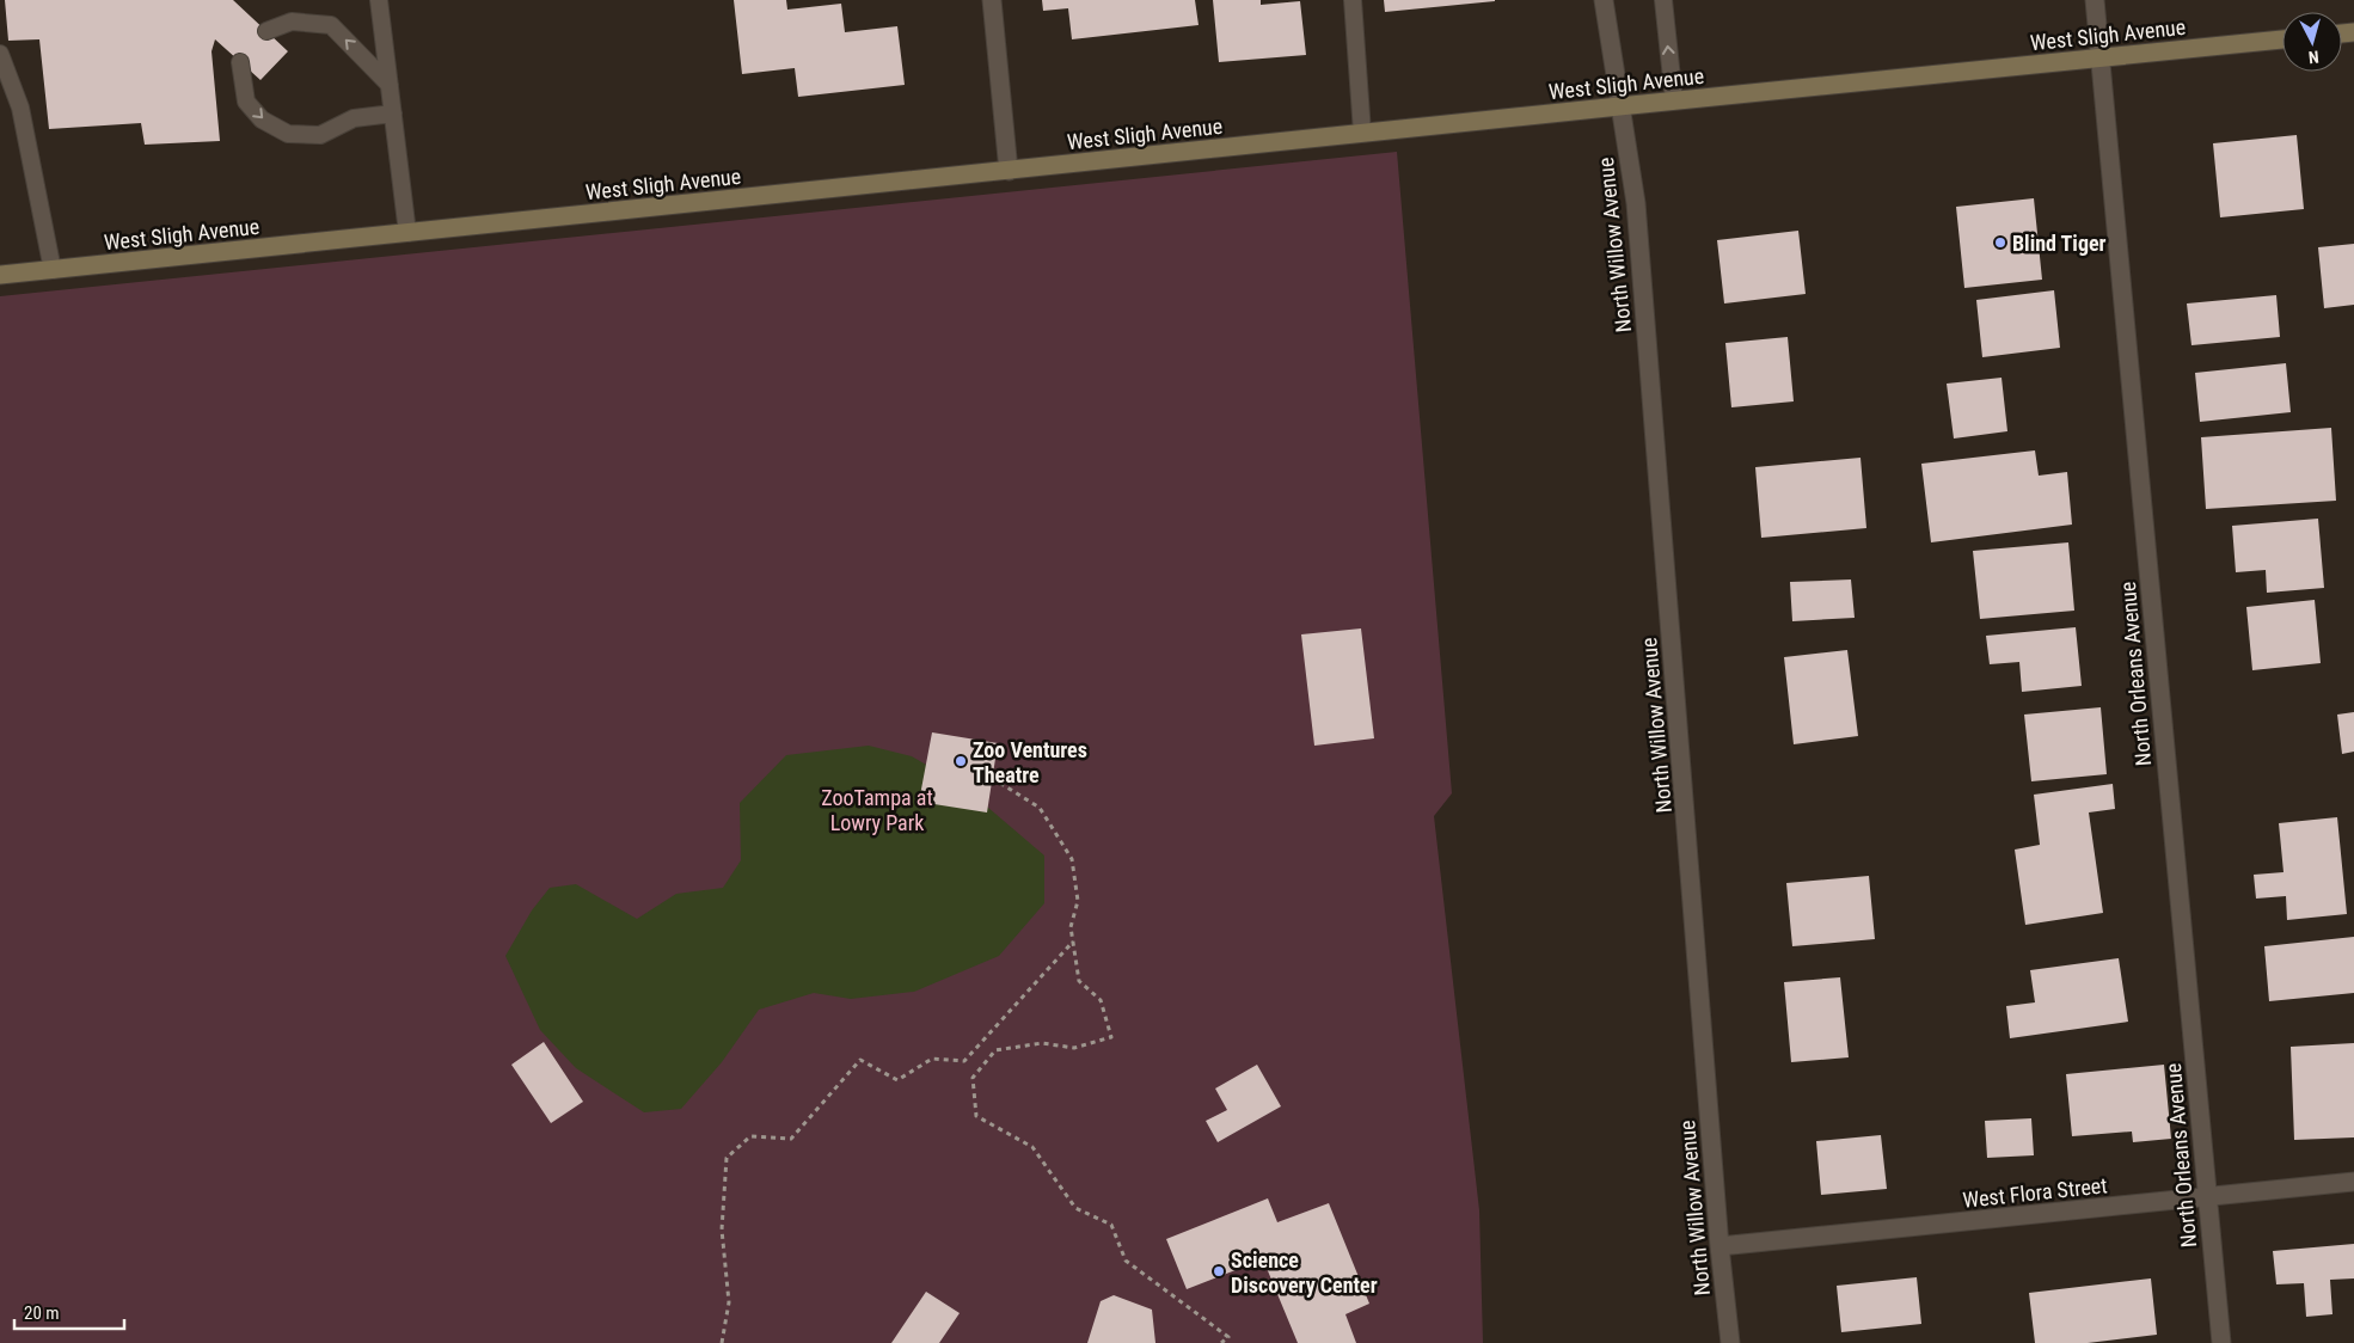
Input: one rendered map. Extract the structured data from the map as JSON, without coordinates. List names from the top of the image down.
{
  "streets": {
    "main road": ["West Sligh Avenue"],
    "street": ["North Willow Avenue", "North Orleans Avenue", "West Flora Street"]
  },
  "crossings": [
    ["West Sligh Avenue", "North Willow Avenue"],
    ["West Sligh Avenue", "North Orleans Avenue"],
    ["North Willow Avenue", "West Flora Street"],
    ["North Orleans Avenue", "West Flora Street"]
  ],
  "parks": ["ZooTampa at Lowry Park"],
  "places": ["Blind Tiger", "Zoo Ventures Theatre", "Science Discovery Center"],
  "scale_bar": "20 m",
  "north": "bottom"
}
